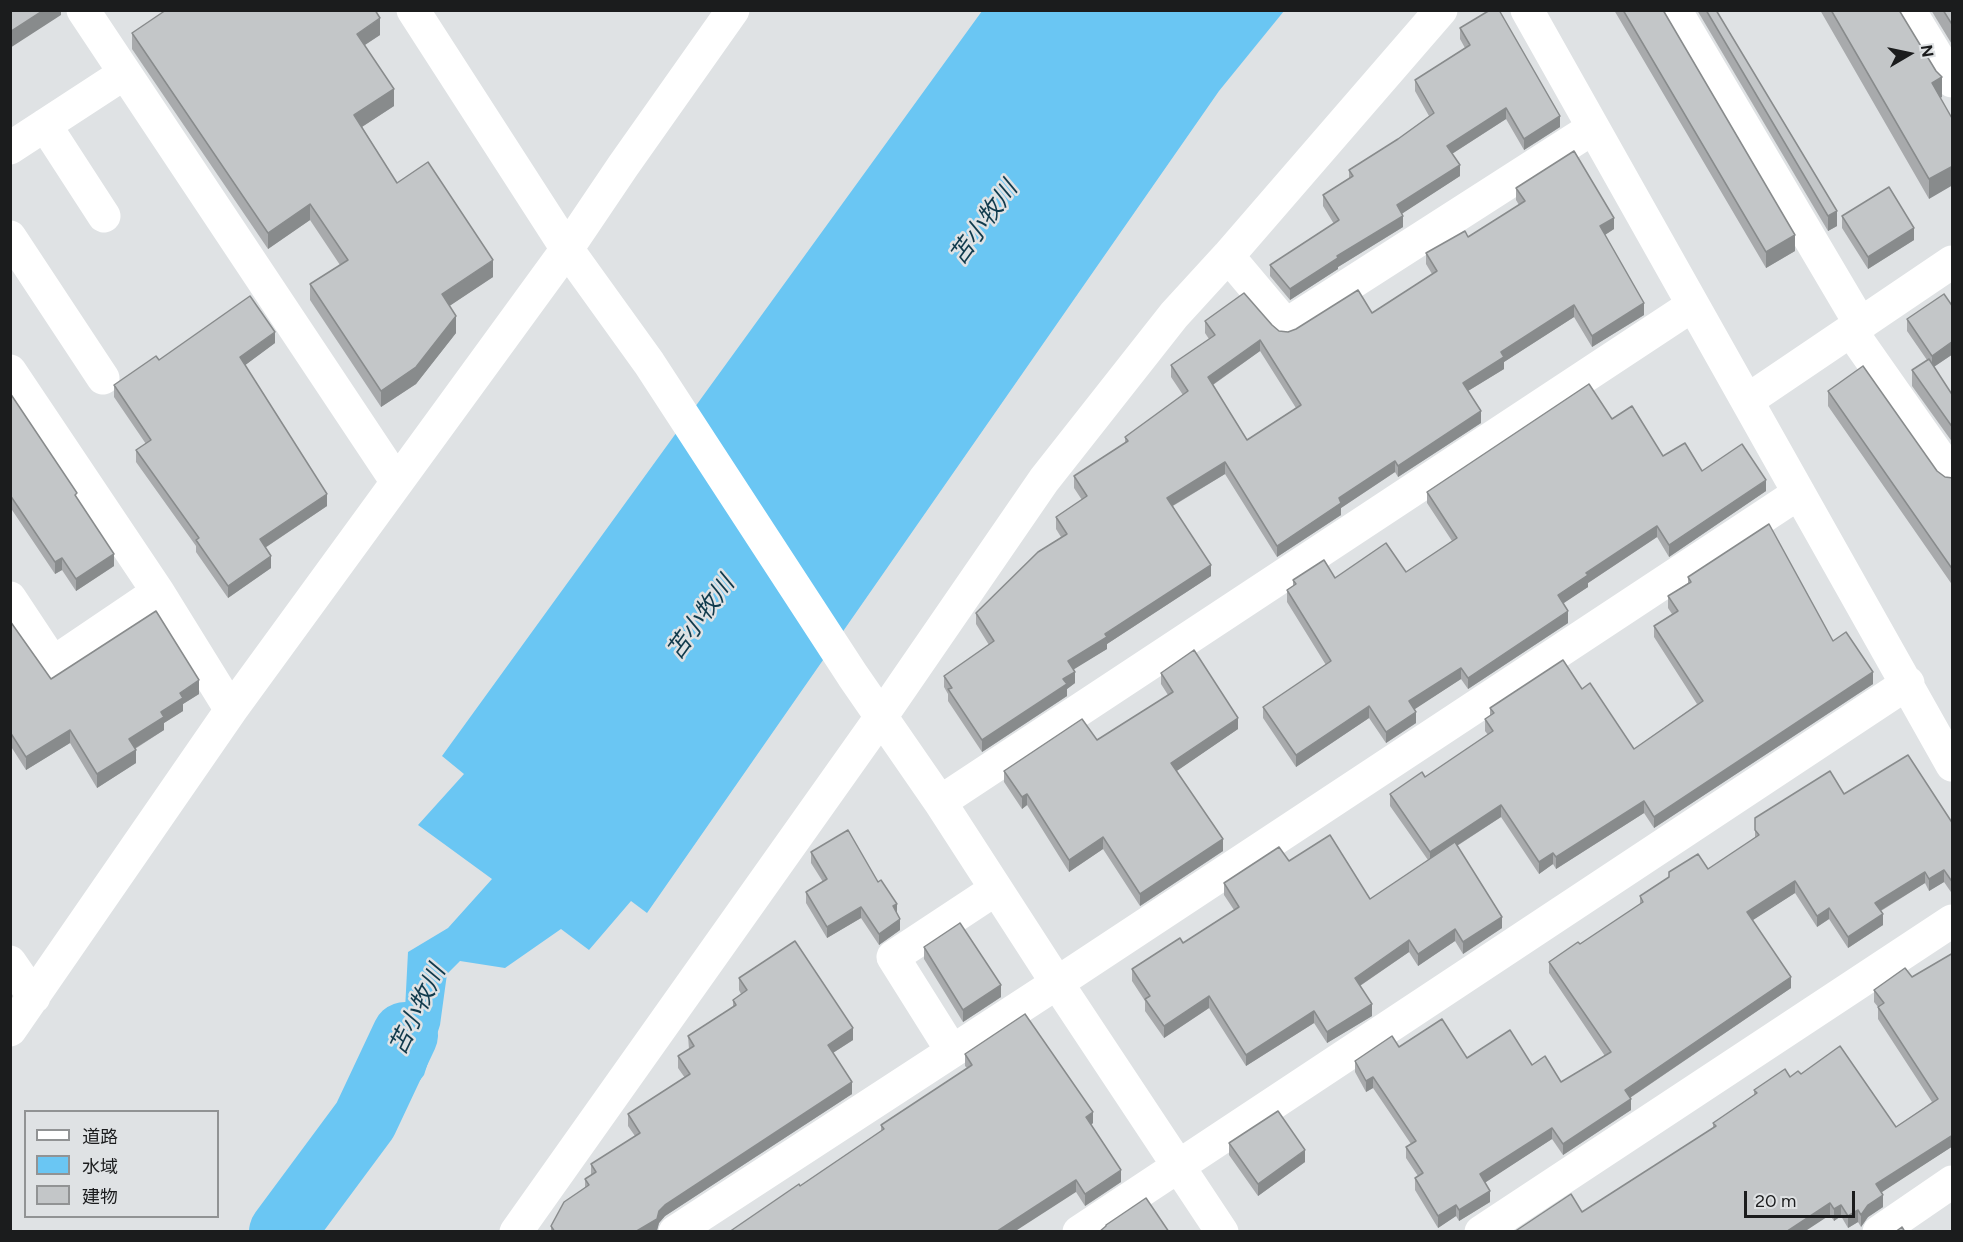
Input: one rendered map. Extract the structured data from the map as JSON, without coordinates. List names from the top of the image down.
{
  "water": ["苫小牧川"],
  "legend": ["道路", "水域", "建物"],
  "scale_bar": "20 m",
  "north": "right"
}
